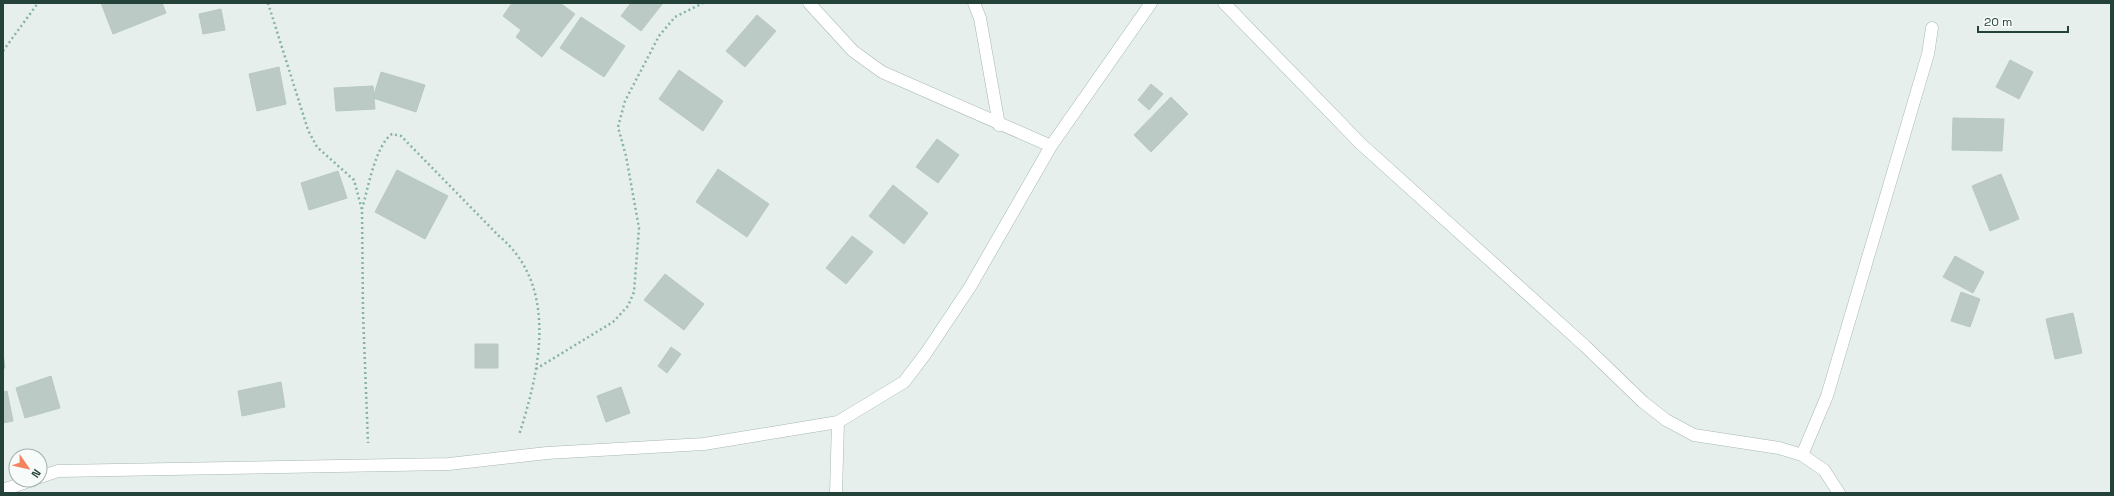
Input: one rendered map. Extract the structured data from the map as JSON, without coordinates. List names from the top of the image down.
{
  "scale_bar": "20 m",
  "north": "bottom right"
}
